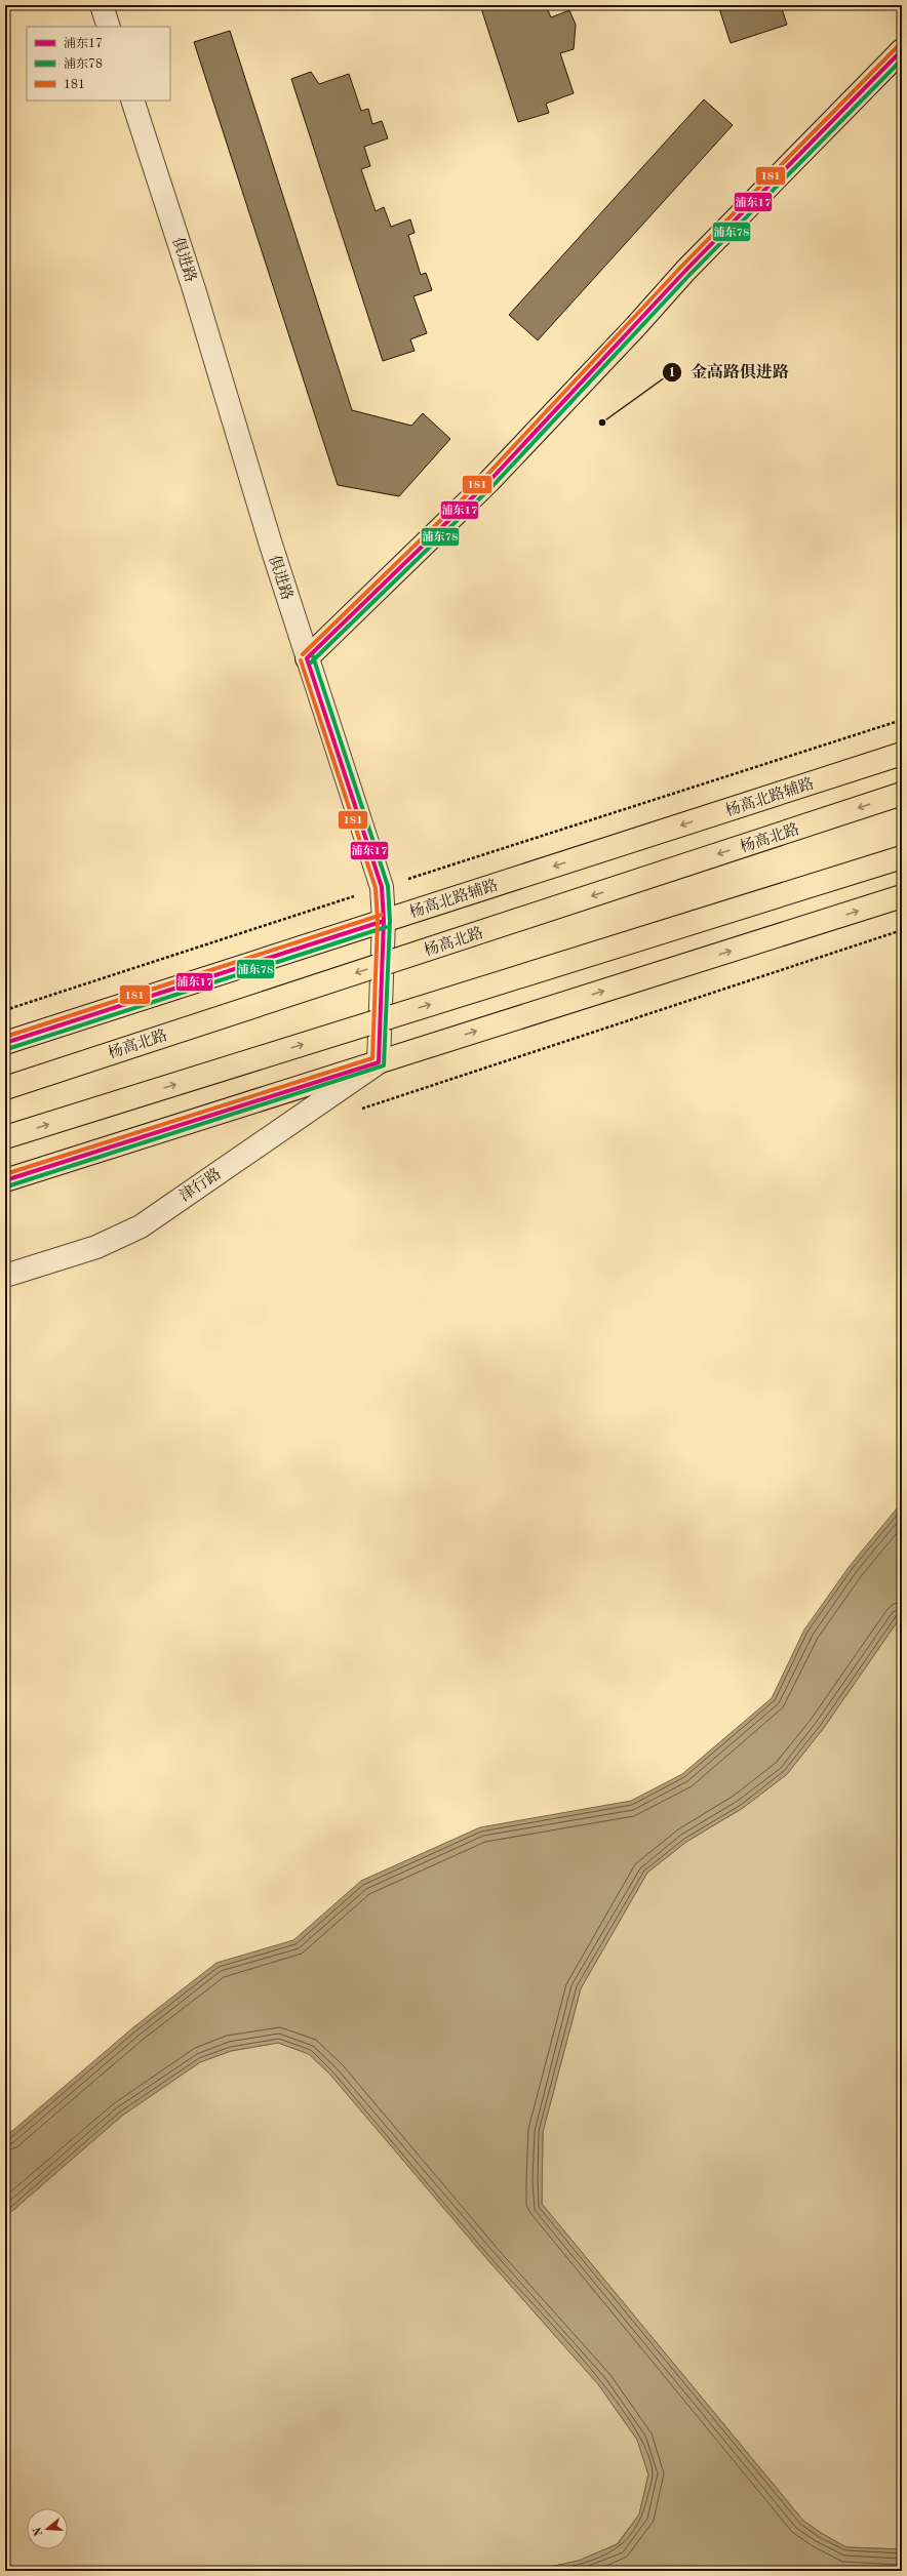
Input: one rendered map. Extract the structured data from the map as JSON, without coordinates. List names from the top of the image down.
{
  "streets": {
    "main road": ["杨高北路辅路", "杨高北路"],
    "street": ["俱进路", "津行路"]
  },
  "crossings": [
    ["俱进路", "杨高北路辅路"],
    ["俱进路", "津行路"]
  ],
  "places": ["金高路俱进路"],
  "lines": ["transit line 181", "transit line 浦东17", "transit line 浦东78"],
  "legend": ["浦东17", "浦东78", "181"],
  "north": "left"
}
